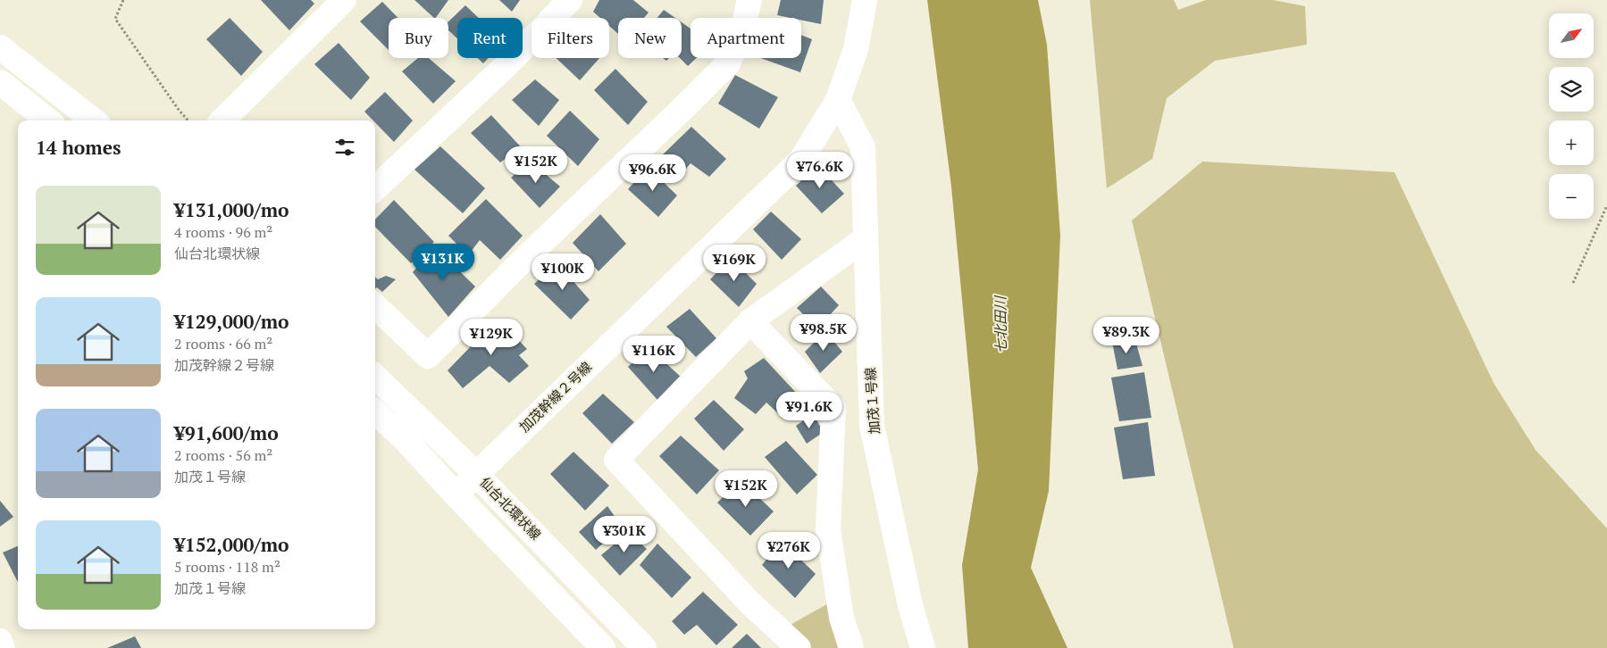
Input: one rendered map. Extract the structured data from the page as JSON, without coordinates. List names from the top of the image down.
{
  "streets": {
    "street": ["加茂幹線２号線", "加茂１号線", "仙台北環状線"]
  },
  "crossings": [
    ["加茂幹線２号線", "加茂１号線"],
    ["加茂幹線２号線", "仙台北環状線"]
  ],
  "water": ["七北田川"],
  "north": "top right",
  "page": {
    "map_buttons": ["+", "−"],
    "chip": [
      "Buy",
      "Rent",
      "Filters",
      "New",
      "Apartment"
    ],
    "heading": "14 homes",
    "price": [
      "¥152K",
      "¥76.6K",
      "¥96.6K",
      "¥131K",
      "¥169K",
      "¥100K",
      "¥98.5K",
      "¥89.3K",
      "¥129K",
      "¥116K",
      "¥91.6K",
      "¥152K",
      "¥301K",
      "¥276K"
    ],
    "list": [
      {
        "name": "¥131,000/mo",
        "note": "4 rooms · 96 m² · 仙台北環状線"
      },
      {
        "name": "¥129,000/mo",
        "note": "2 rooms · 66 m² · 加茂幹線２号線"
      },
      {
        "name": "¥91,600/mo",
        "note": "2 rooms · 56 m² · 加茂１号線"
      },
      {
        "name": "¥152,000/mo",
        "note": "5 rooms · 118 m² · 加茂１号線"
      }
    ]
  }
}
